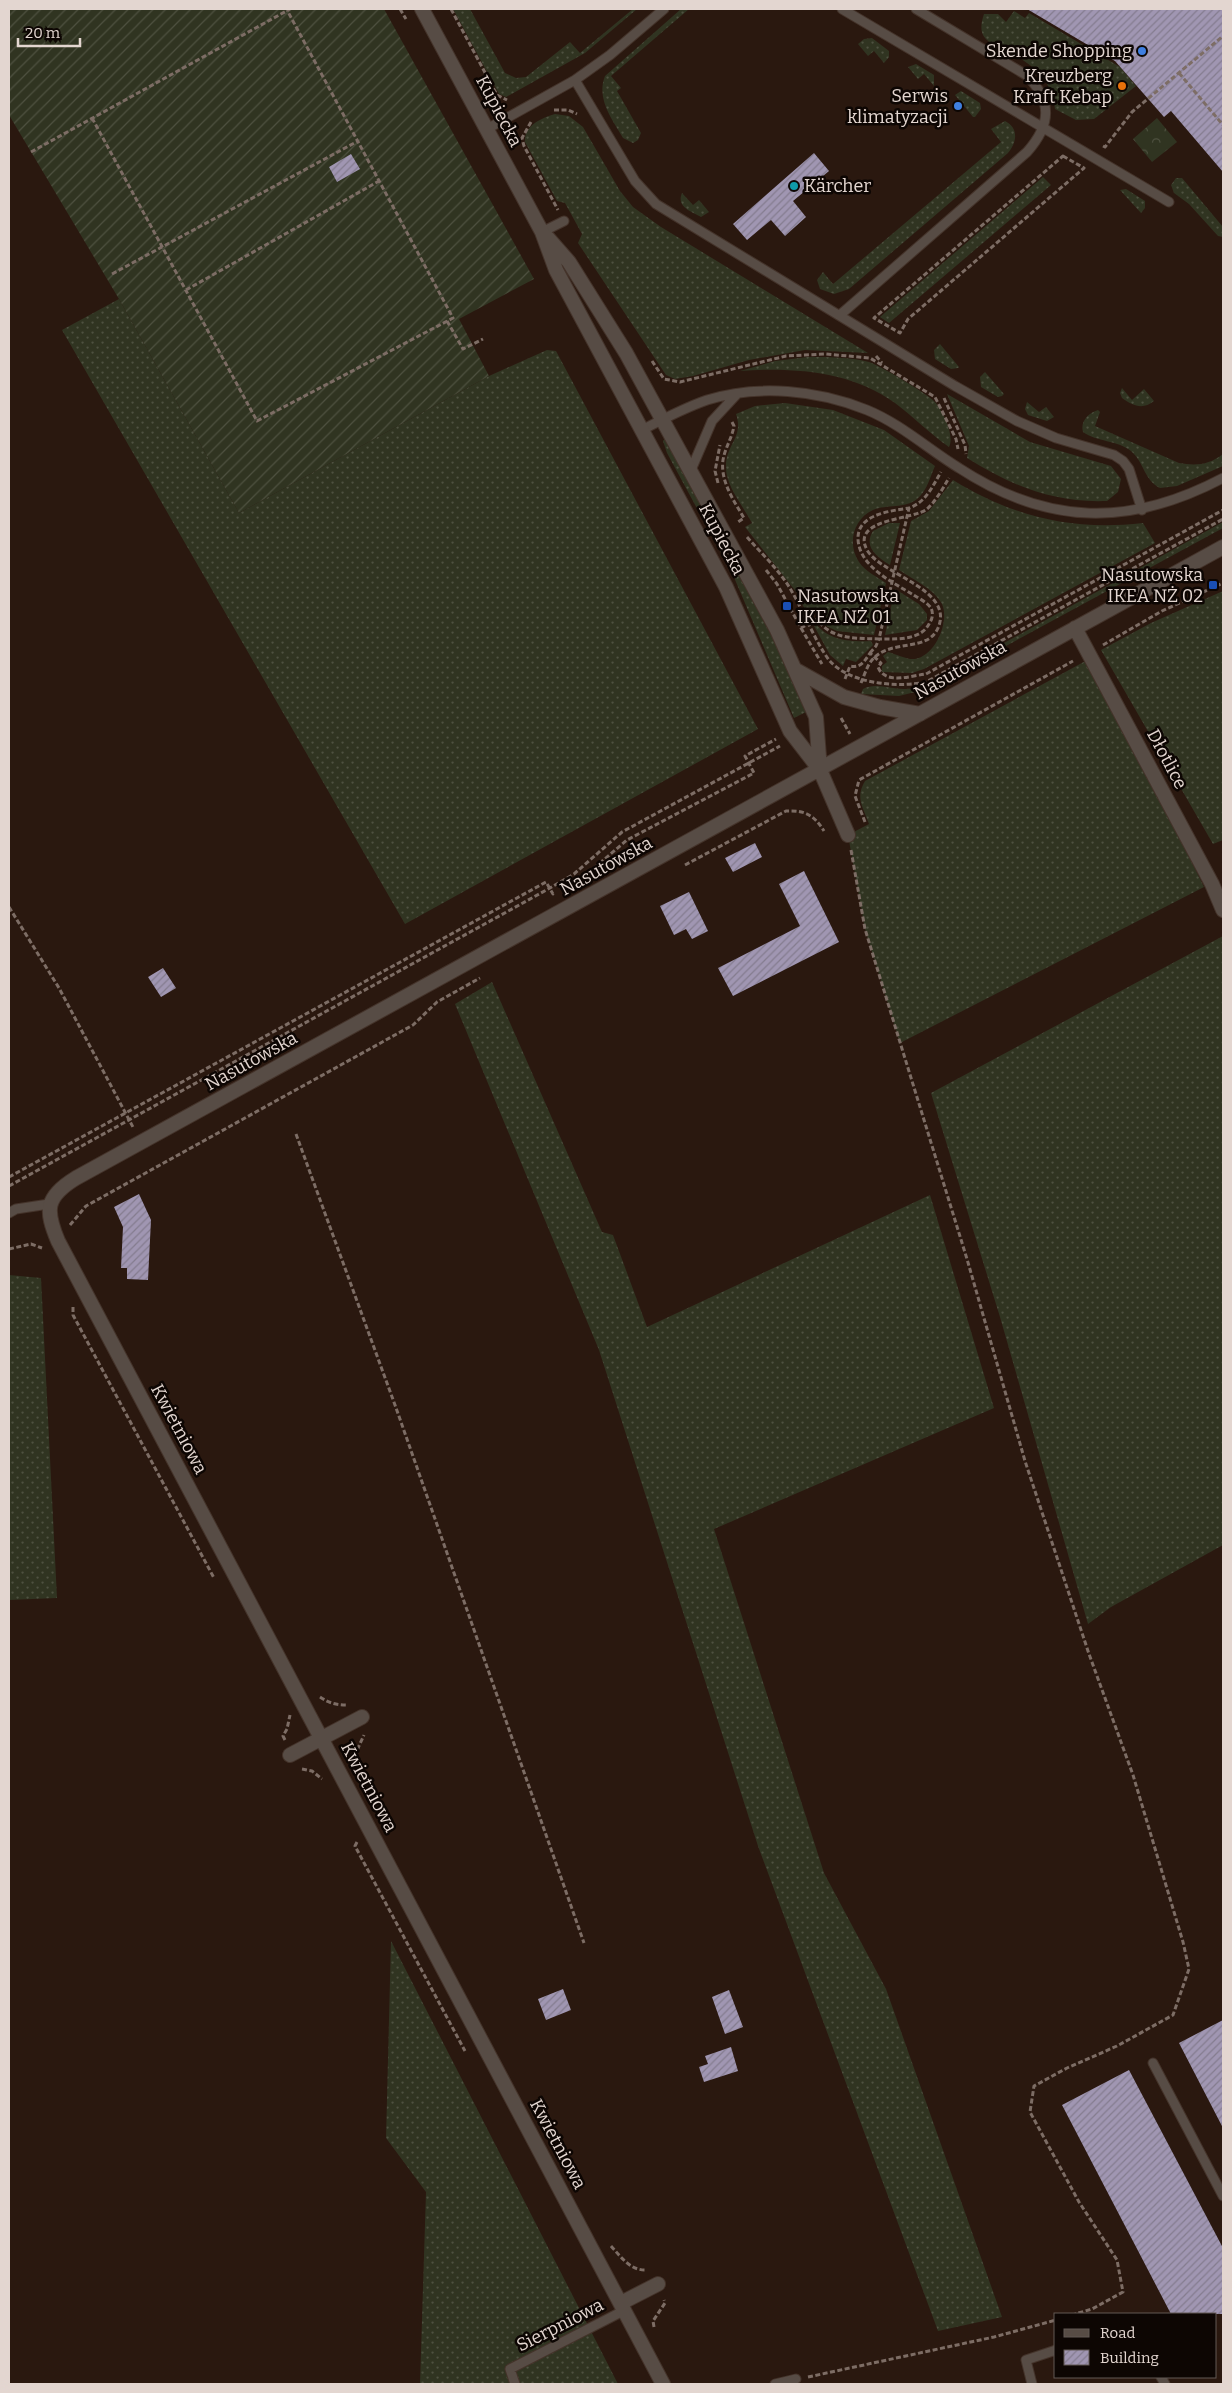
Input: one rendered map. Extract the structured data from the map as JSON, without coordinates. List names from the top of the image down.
{
  "streets": {
    "street": [
      "Kupiecka",
      "Nasutowska",
      "Dłotlice",
      "Kwietniowa"
    ],
    "lane": ["Sierpniowa"]
  },
  "crossings": [
    ["Kupiecka", "Nasutowska"],
    ["Nasutowska", "Dłotlice"],
    ["Nasutowska", "Kwietniowa"],
    ["Kwietniowa", "Sierpniowa"]
  ],
  "places": {
    "other": [
      "Skende Shopping",
      "Kreuzberg Kraft Kebap",
      "Serwis klimatyzacji",
      "Kärcher"
    ],
    "transit": ["Nasutowska IKEA NŻ 02", "Nasutowska IKEA NŻ 01"]
  },
  "legend": ["Road", "Building"],
  "scale_bar": "20 m"
}
